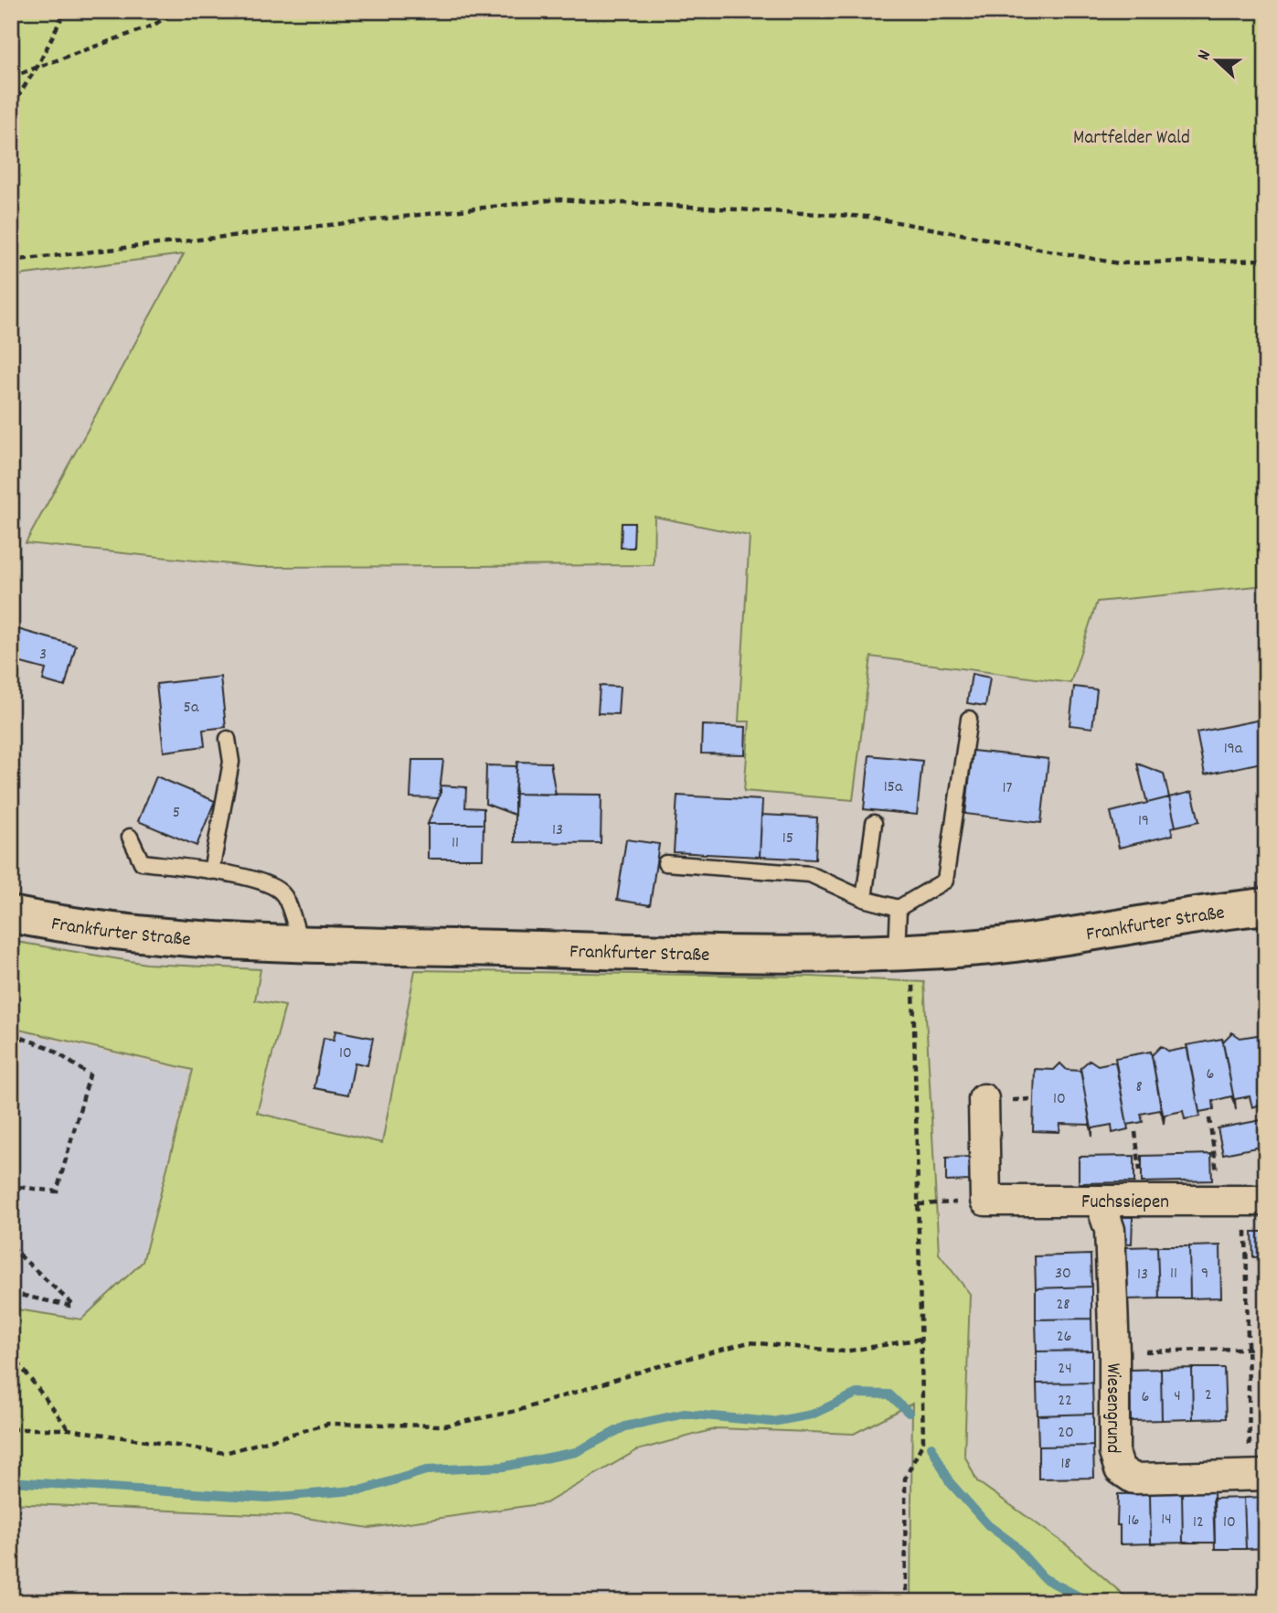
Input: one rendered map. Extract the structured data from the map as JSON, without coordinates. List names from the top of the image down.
{
  "streets": {
    "main road": ["Frankfurter Straße"],
    "street": ["Fuchssiepen", "Wiesengrund"]
  },
  "crossings": [
    ["Fuchssiepen", "Wiesengrund"]
  ],
  "parks": ["Martfelder Wald"],
  "house_numbers": [
    "3",
    "5a",
    "19a",
    "15a",
    "17",
    "5",
    "19",
    "13",
    "15",
    "11",
    "10",
    "6",
    "8",
    "10",
    "30",
    "11",
    "9",
    "13",
    "28",
    "26",
    "24",
    "2",
    "4",
    "6",
    "22",
    "20",
    "18",
    "14",
    "16",
    "12",
    "10"
  ],
  "north": "left"
}
